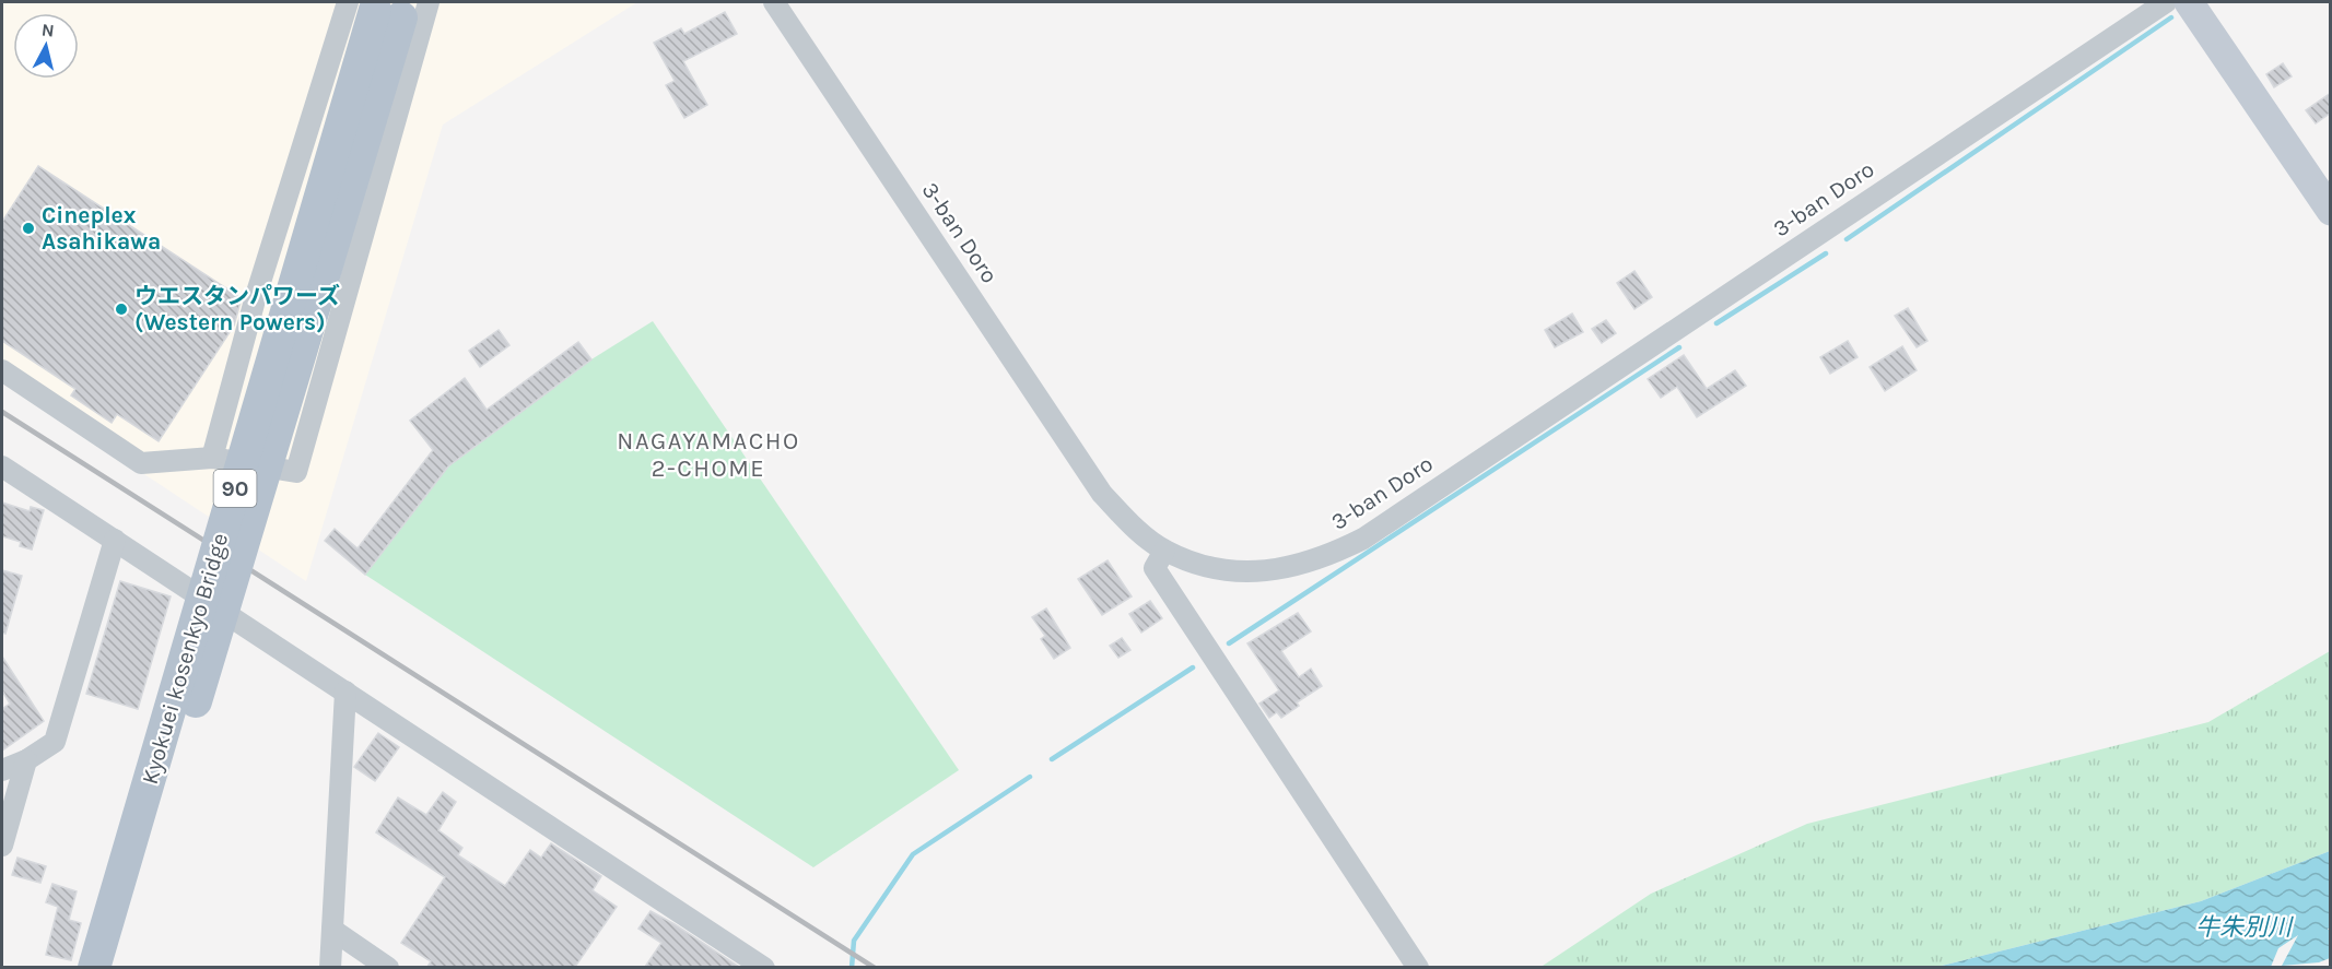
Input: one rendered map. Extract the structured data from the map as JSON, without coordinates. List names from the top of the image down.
{
  "streets": {
    "main road": ["90", "Kyokuei kosenkyo Bridge"],
    "street": ["3-ban Doro"]
  },
  "districts": ["NAGAYAMACHO 2-CHOME"],
  "water": ["牛朱別川"],
  "places": ["Cineplex Asahikawa", "ウエスタンパワーズ (Western Powers)"],
  "north": "top"
}
